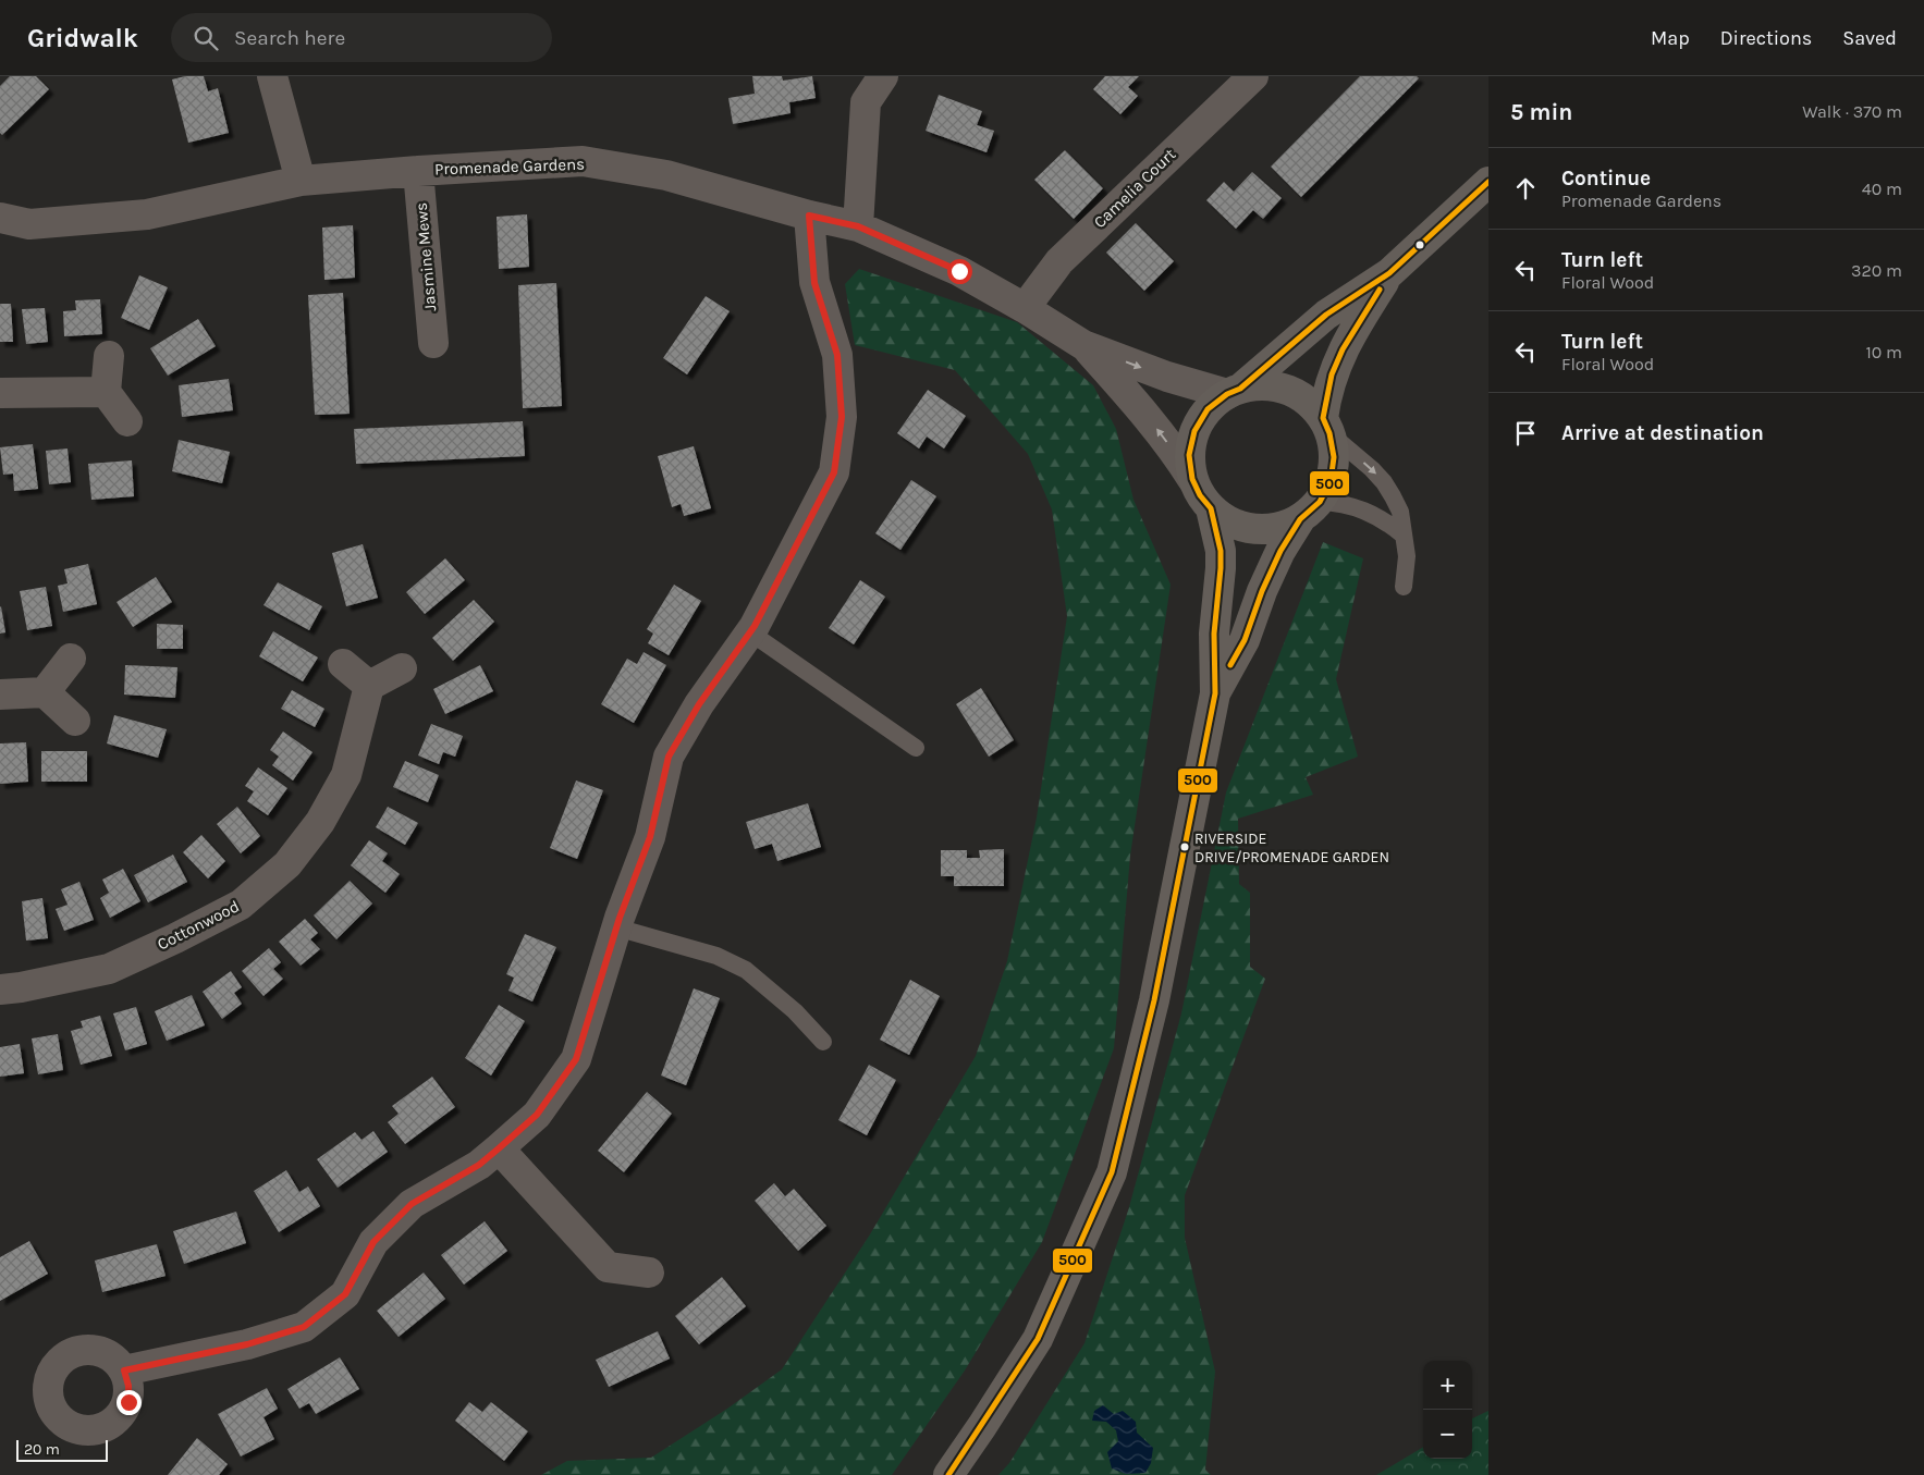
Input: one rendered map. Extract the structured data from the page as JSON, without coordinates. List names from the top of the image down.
{
  "streets": {
    "street": [
      "Promenade Gardens",
      "Camelia Court",
      "Jasmine Mews",
      "Cottonwood"
    ]
  },
  "crossings": [
    ["Promenade Gardens", "Camelia Court"],
    ["Promenade Gardens", "Jasmine Mews"]
  ],
  "places": ["RIVERSIDE DRIVE/PROMENADE GARDEN"],
  "lines": ["transit line 500"],
  "scale_bar": "20 m",
  "page": {
    "header": "Gridwalk",
    "search": "Search here",
    "nav": ["Map", "Directions", "Saved"],
    "heading": ["5 min", "Walk · 370 m"],
    "list": [
      ["Continue", "Promenade Gardens", "40 m"],
      ["Turn left", "Floral Wood", "320 m"],
      ["Turn left", "Floral Wood", "10 m"],
      "Arrive at destination"
    ],
    "map_buttons": ["+", "−"],
    "scale": "20 m"
  }
}
